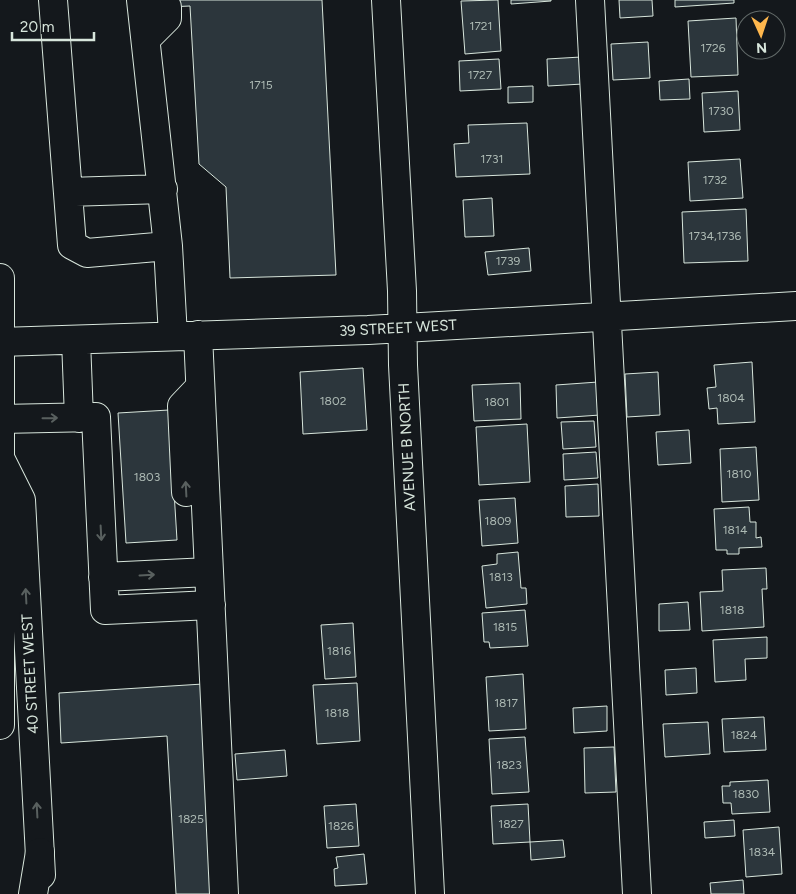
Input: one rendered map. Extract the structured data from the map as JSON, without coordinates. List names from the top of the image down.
{
  "streets": {
    "main road": ["39 STREET WEST", "AVENUE B NORTH", "40 STREET WEST"]
  },
  "crossings": [
    ["39 STREET WEST", "AVENUE B NORTH"]
  ],
  "house_numbers": [
    "1721",
    "1726",
    "1727",
    "1715",
    "1730",
    "1731",
    "1732",
    "1734,1736",
    "1739",
    "1804",
    "1802",
    "1801",
    "1810",
    "1803",
    "1809",
    "1814",
    "1813",
    "1818",
    "1815",
    "1816",
    "1817",
    "1818",
    "1824",
    "1823",
    "1830",
    "1825",
    "1827",
    "1826",
    "1834"
  ],
  "scale_bar": "20 m",
  "north": "bottom"
}
